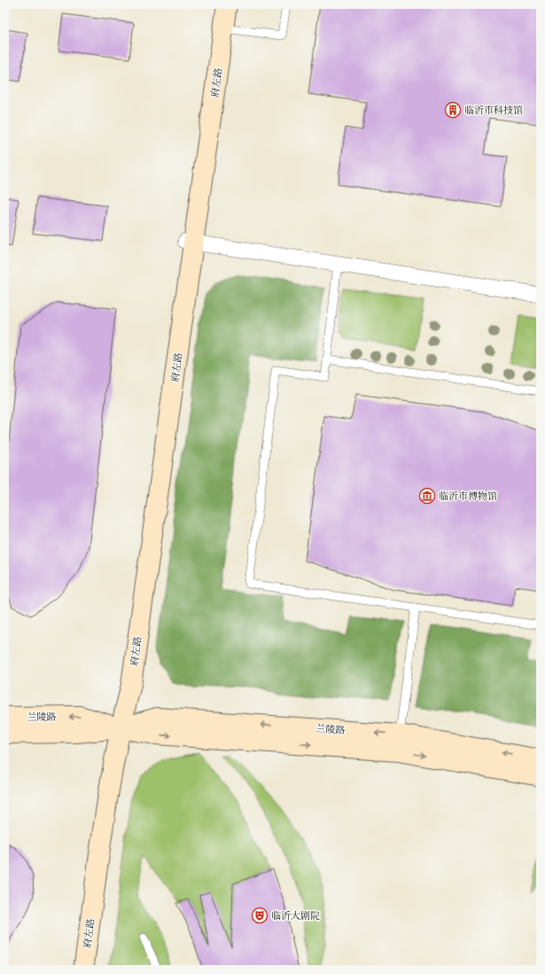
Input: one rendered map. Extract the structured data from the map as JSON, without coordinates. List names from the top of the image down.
{
  "streets": {
    "street": ["府左路", "兰陵路"]
  },
  "crossings": [
    ["府左路", "兰陵路"]
  ],
  "places": {
    "building": ["临沂市科技馆"],
    "museum": ["临沂市博物馆"],
    "theatre": ["临沂大剧院"]
  }
}
